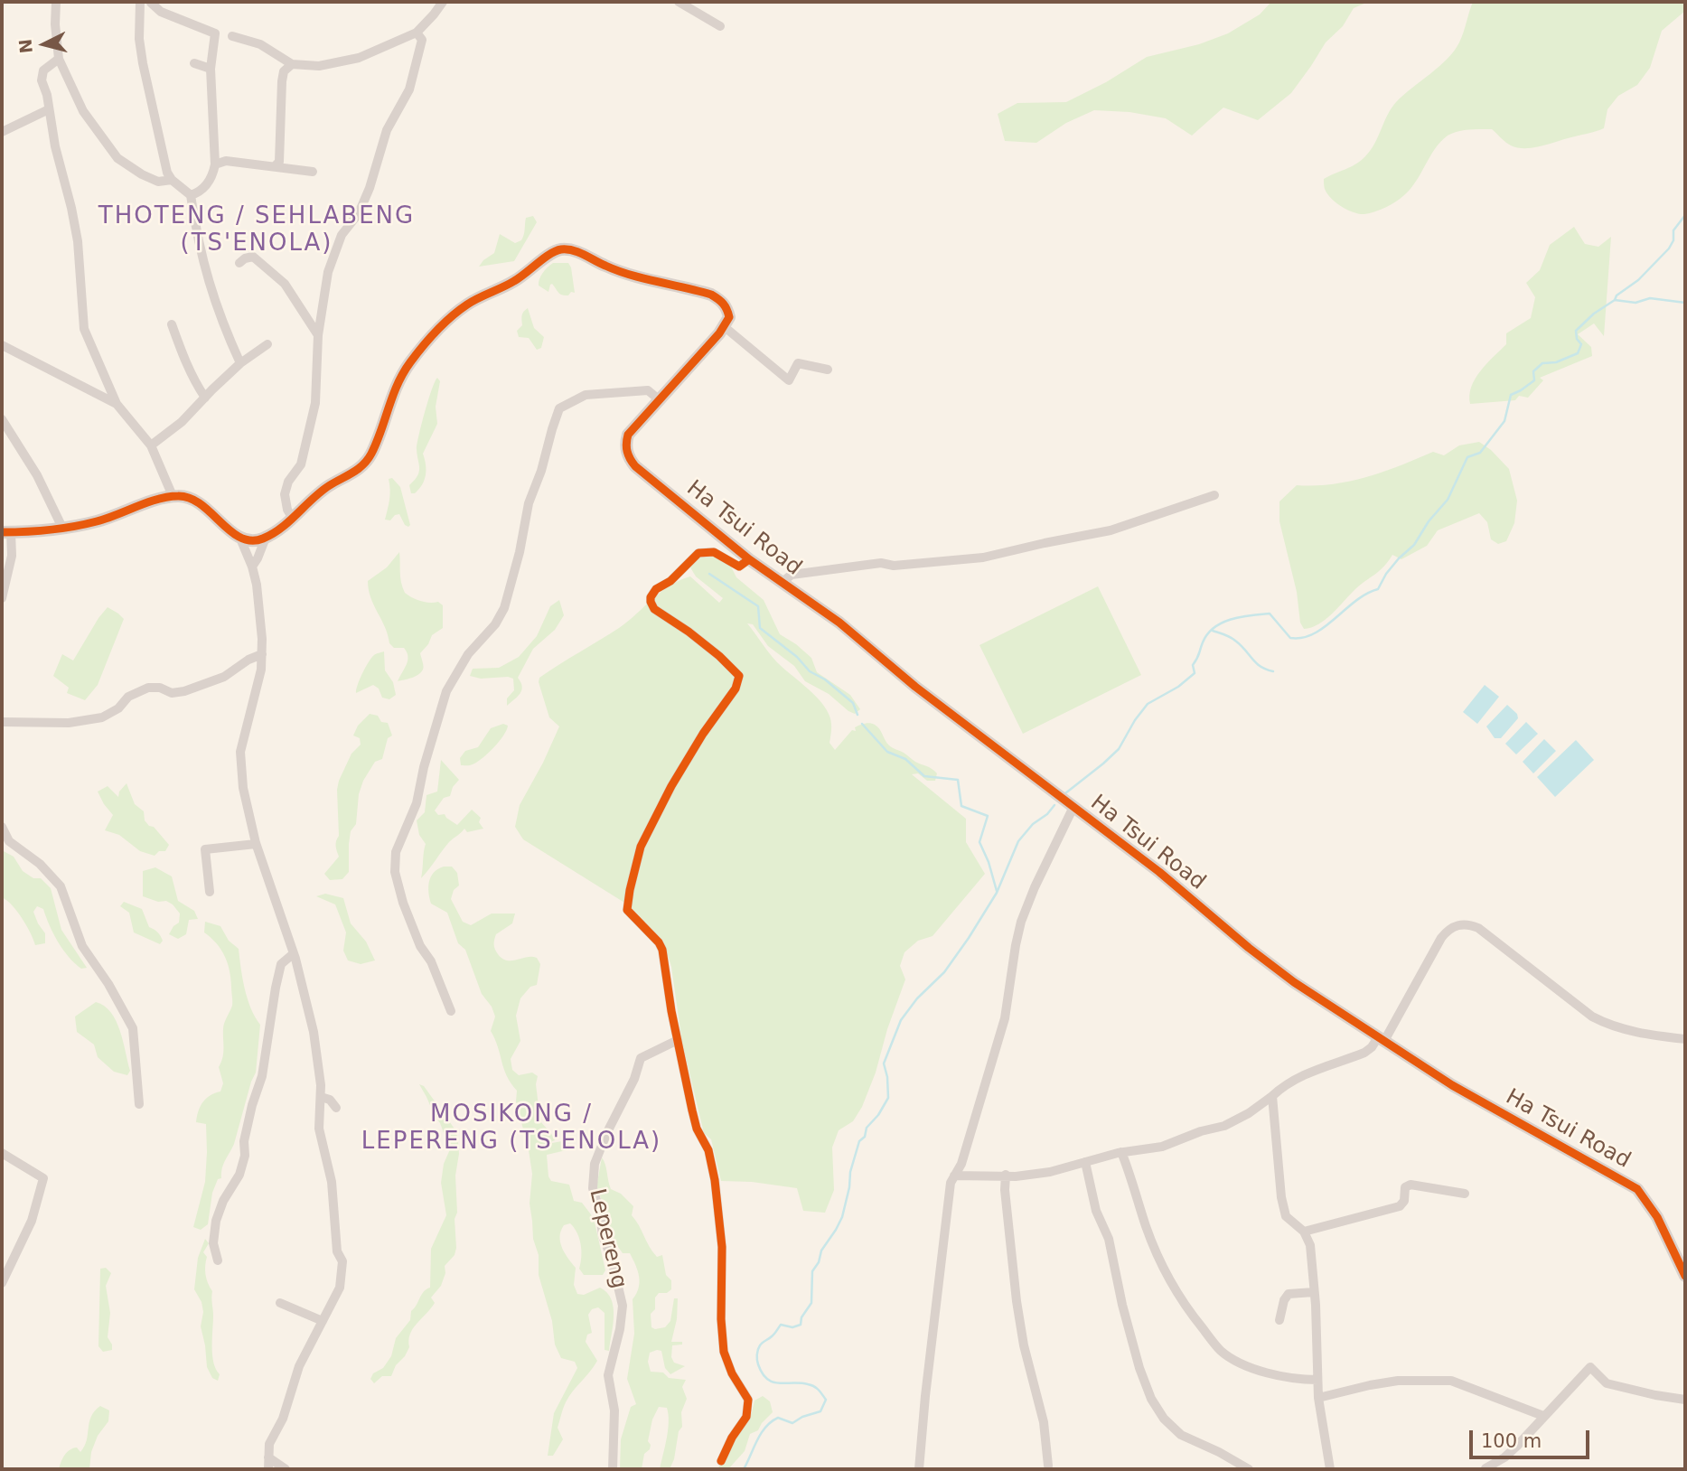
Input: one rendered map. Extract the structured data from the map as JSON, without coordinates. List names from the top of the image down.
{
  "streets": {
    "street": ["Ha Tsui Road", "Lepereng"]
  },
  "districts": ["THOTENG / SEHLABENG (TS'ENOLA)", "MOSIKONG / LEPERENG (TS'ENOLA)"],
  "scale_bar": "100 m",
  "north": "left"
}
